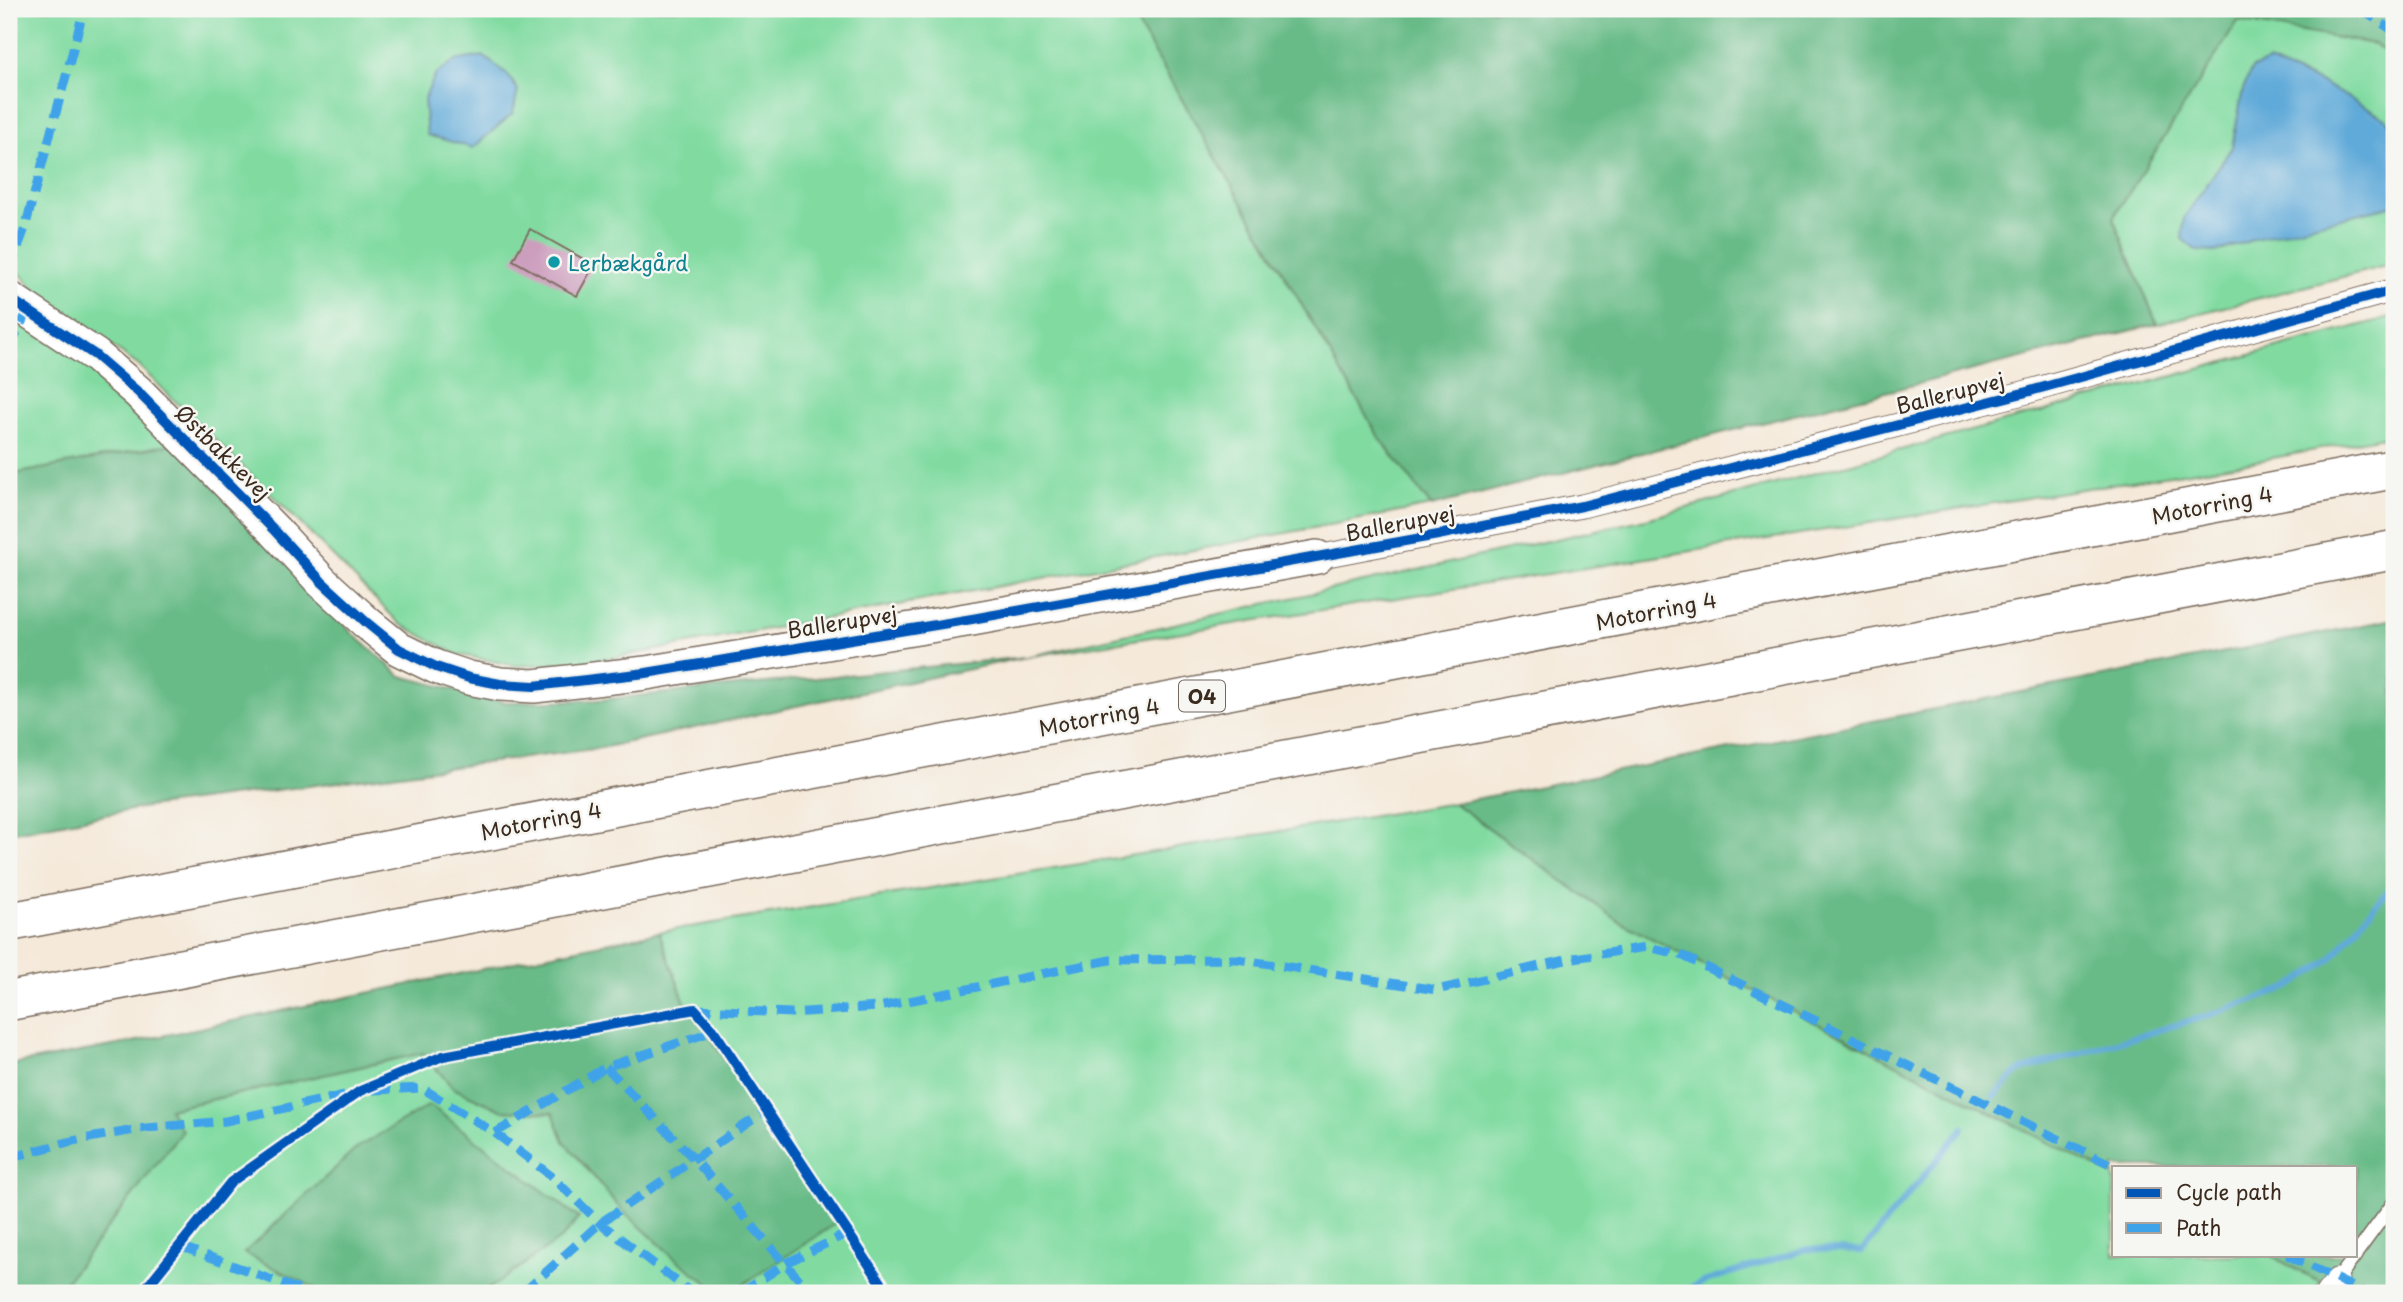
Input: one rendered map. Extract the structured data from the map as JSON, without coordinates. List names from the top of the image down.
{
  "streets": {
    "highway": ["Motorring 4", "O4"],
    "street": ["Ballerupvej", "Østbakkevej"]
  },
  "crossings": [
    ["Ballerupvej", "Østbakkevej"]
  ],
  "places": ["Lerbækgård"],
  "legend": ["Cycle path", "Path"]
}
